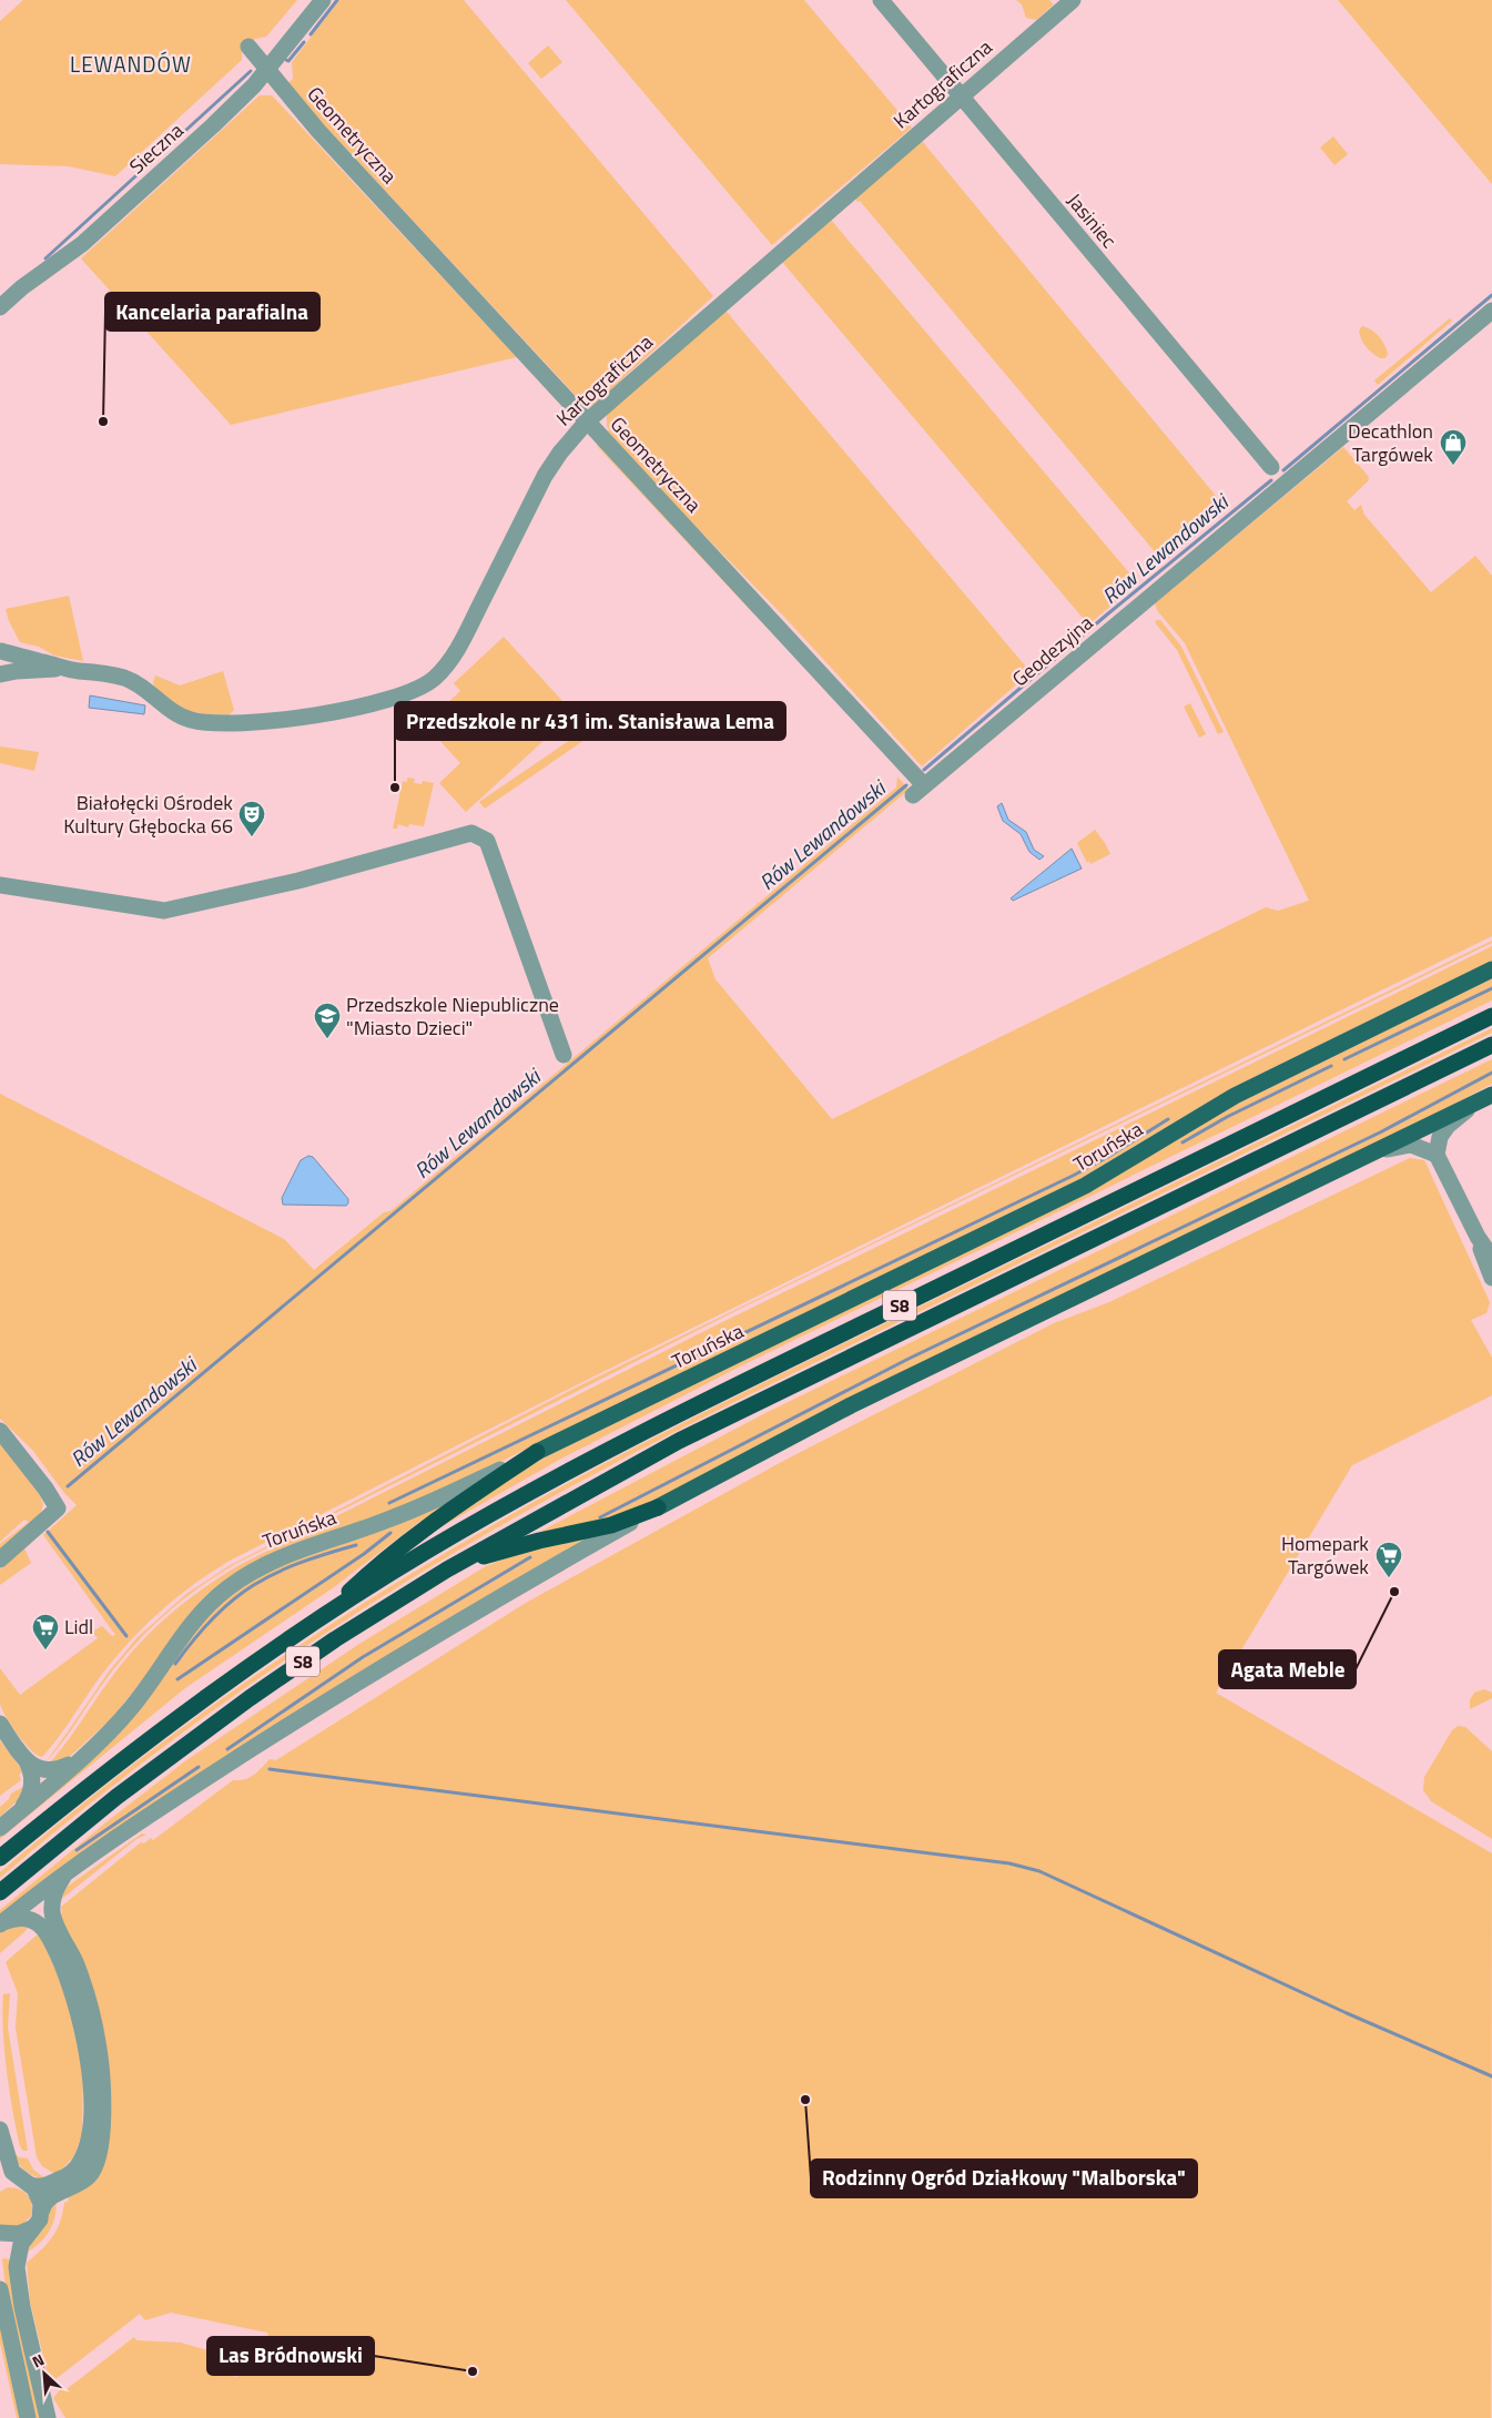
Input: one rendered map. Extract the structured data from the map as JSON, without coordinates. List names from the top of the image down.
{
  "streets": {
    "highway": ["S8"],
    "main road": ["Toruńska"],
    "street": [
      "Kartograficzna",
      "Geometryczna",
      "Sieczna",
      "Jasiniec",
      "Geodezyjna"
    ]
  },
  "crossings": [
    ["Kartograficzna", "Geometryczna"],
    ["Kartograficzna", "Jasiniec"],
    ["Geometryczna", "Sieczna"],
    ["Geometryczna", "Geodezyjna"]
  ],
  "districts": ["LEWANDÓW"],
  "water": ["Rów Lewandowski"],
  "places": {
    "other": [
      "Kancelaria parafialna",
      "Przedszkole nr 431 im. Stanisława Lema",
      "Agata Meble",
      "Rodzinny Ogród Działkowy \"Malborska\"",
      "Las Bródnowski"
    ],
    "shop": ["Decathlon Targówek"],
    "theatre": ["Białołęcki Ośrodek Kultury Głębocka 66"],
    "school or university": ["Przedszkole Niepubliczne \"Miasto Dzieci\""],
    "supermarket": ["Homepark Targówek", "Lidl"]
  },
  "north": "top left"
}
